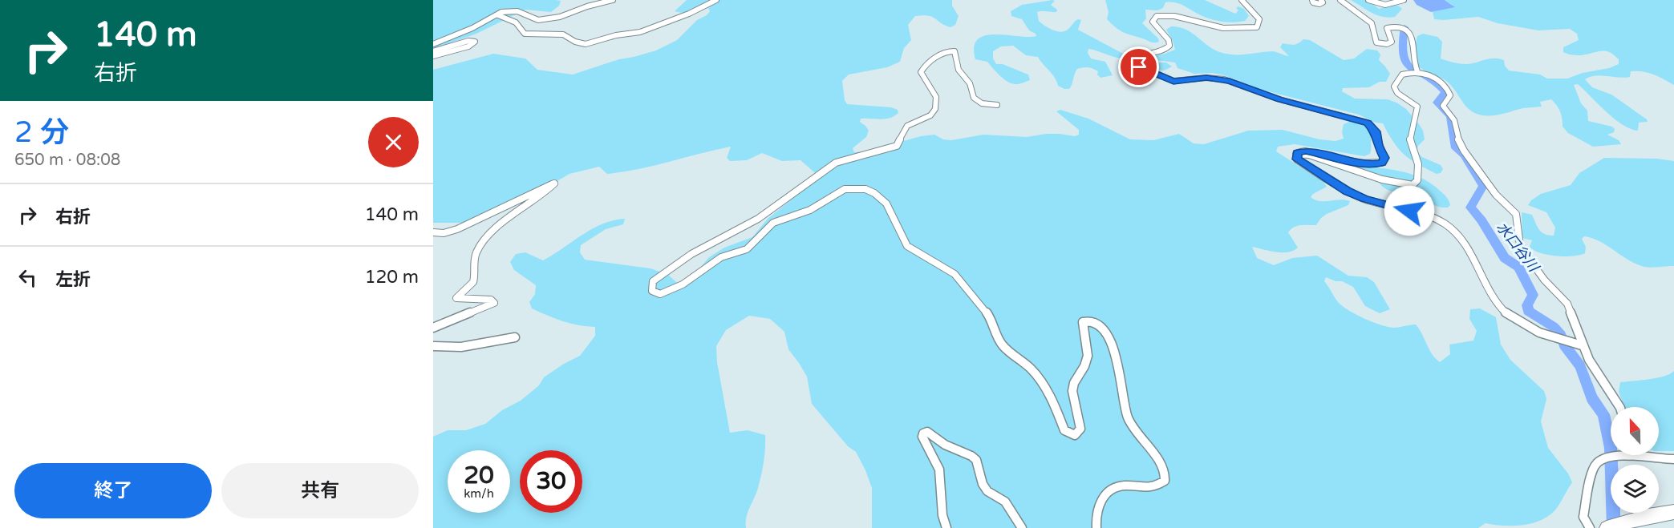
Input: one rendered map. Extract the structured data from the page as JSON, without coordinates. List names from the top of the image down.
{
  "water": ["水口谷川"],
  "north": "top",
  "page": {
    "turn": ["140 m", "右折"],
    "heading": ["2 分", "650 m · 08:08"],
    "list": [
      {
        "name": "右折",
        "value": "140 m"
      },
      {
        "name": "左折",
        "value": "120 m"
      }
    ],
    "speed": "20 km/h",
    "limit": "30",
    "buttons": ["終了", "共有"]
  }
}
